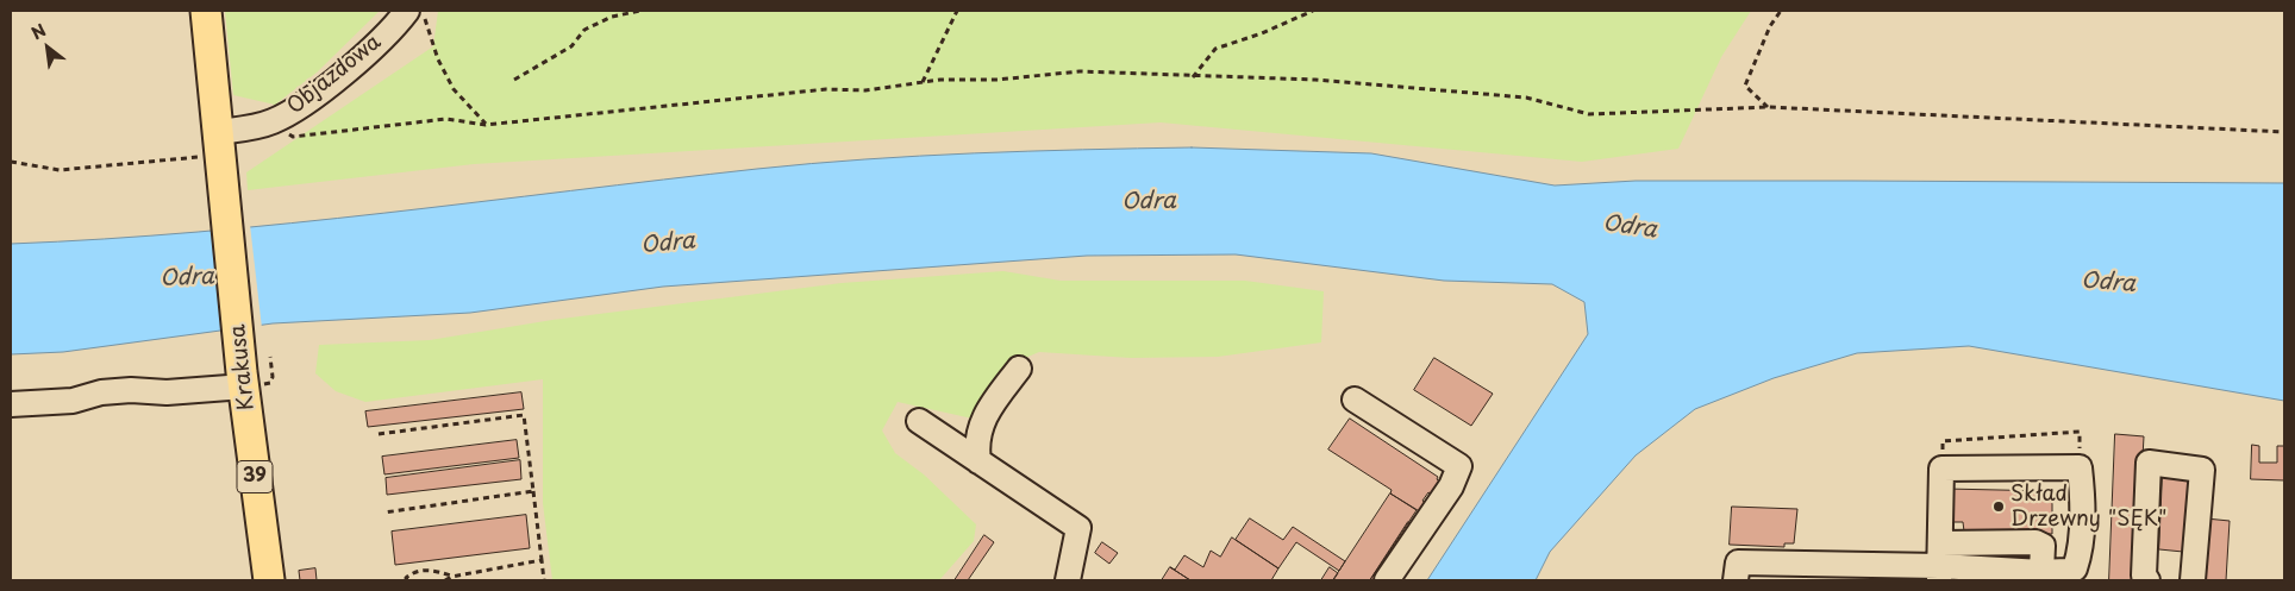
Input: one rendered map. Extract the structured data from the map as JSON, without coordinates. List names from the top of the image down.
{
  "streets": {
    "main road": ["Krakusa", "39"],
    "street": ["Objazdowa"]
  },
  "crossings": [
    ["Objazdowa", "Krakusa"],
    ["Objazdowa", "39"],
    ["Krakusa", "39"]
  ],
  "water": ["Odra"],
  "places": ["Skład Drzewny \"SĘK\""],
  "north": "top left"
}
